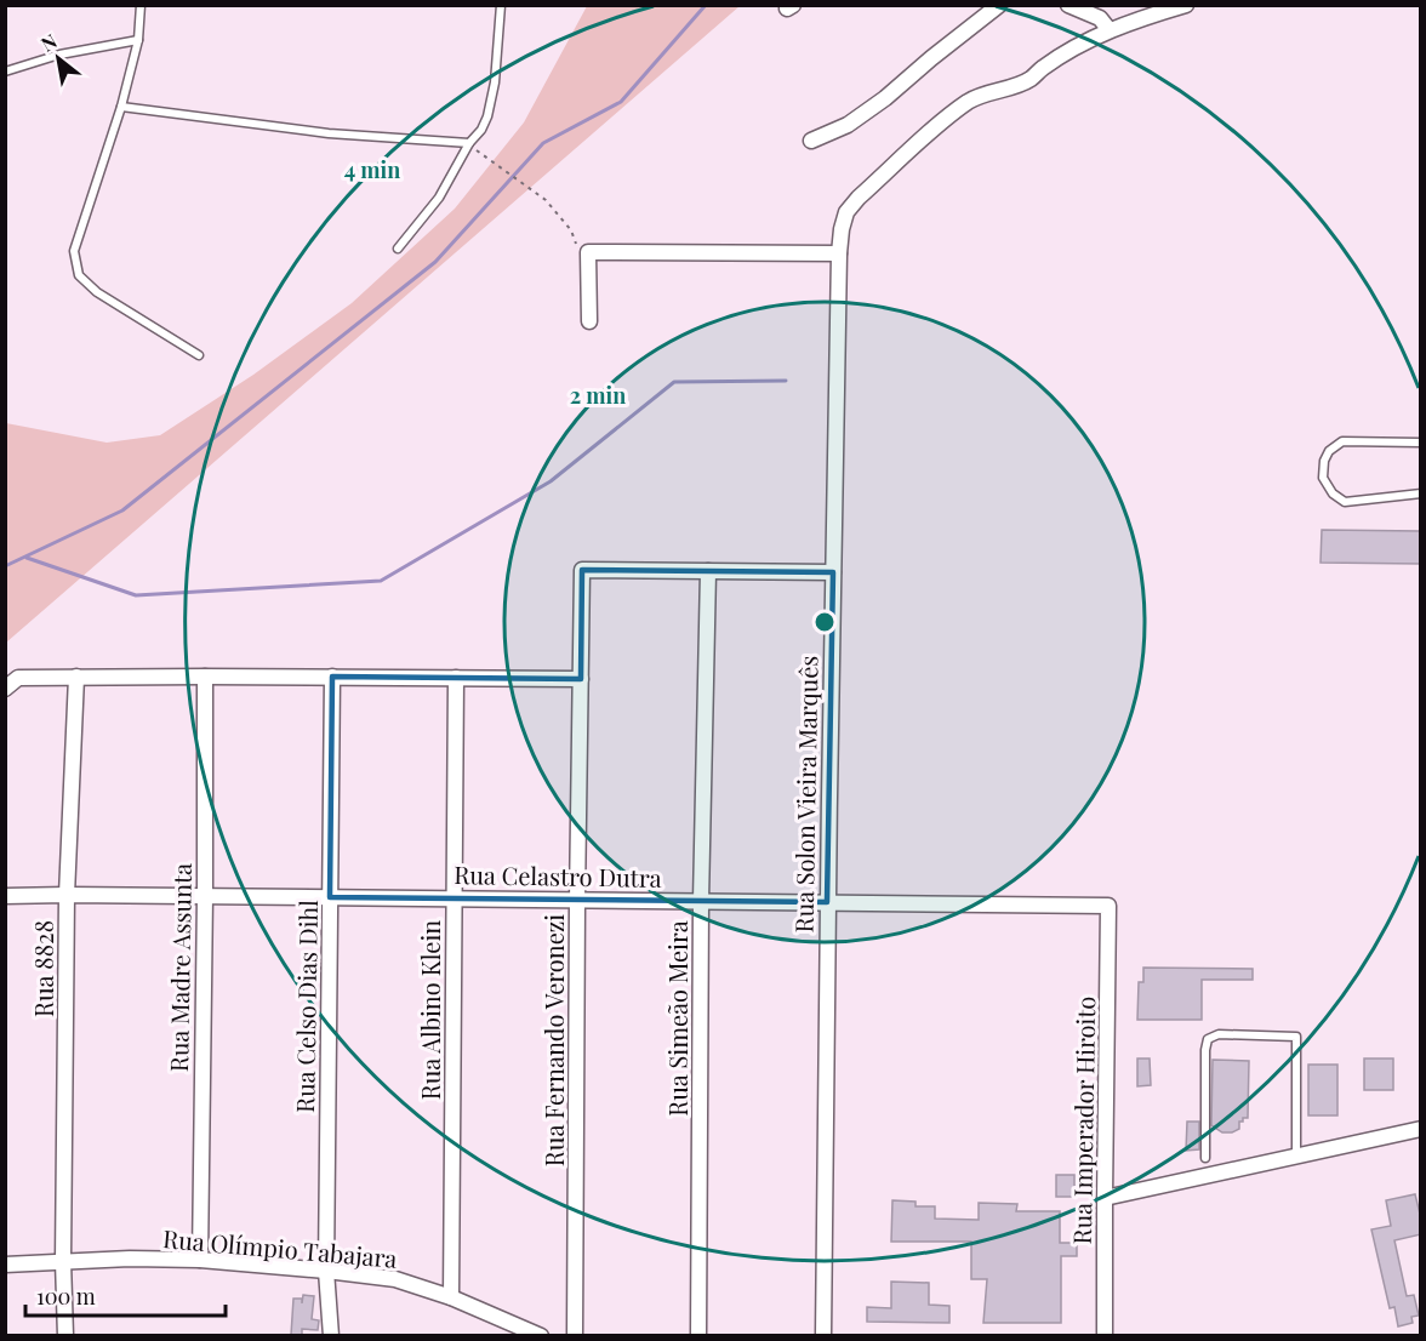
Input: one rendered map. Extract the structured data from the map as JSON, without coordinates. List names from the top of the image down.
{
  "streets": {
    "street": [
      "Rua Solon Vieira Marquês",
      "Rua Celastro Dutra",
      "Rua Madre Assunta",
      "Rua 8828",
      "Rua Celso Dias Dihl",
      "Rua Albino Klein",
      "Rua Simeão Meira",
      "Rua Fernando Veronezi",
      "Rua Imperador Hiroito",
      "Rua Olímpio Tabajara"
    ]
  },
  "crossings": [
    ["Rua Solon Vieira Marquês", "Rua Celastro Dutra"],
    ["Rua Celastro Dutra", "Rua Madre Assunta"],
    ["Rua Celastro Dutra", "Rua 8828"],
    ["Rua Celastro Dutra", "Rua Celso Dias Dihl"],
    ["Rua Celastro Dutra", "Rua Albino Klein"],
    ["Rua Celastro Dutra", "Rua Simeão Meira"],
    ["Rua Celastro Dutra", "Rua Fernando Veronezi"],
    ["Rua Celastro Dutra", "Rua Imperador Hiroito"],
    ["Rua Madre Assunta", "Rua Olímpio Tabajara"],
    ["Rua 8828", "Rua Olímpio Tabajara"],
    ["Rua Celso Dias Dihl", "Rua Olímpio Tabajara"],
    ["Rua Albino Klein", "Rua Olímpio Tabajara"],
    ["Rua Simeão Meira", "Rua Fernando Veronezi"]
  ],
  "scale_bar": "100 m",
  "north": "top left",
  "rings": ["4 min", "2 min"]
}
